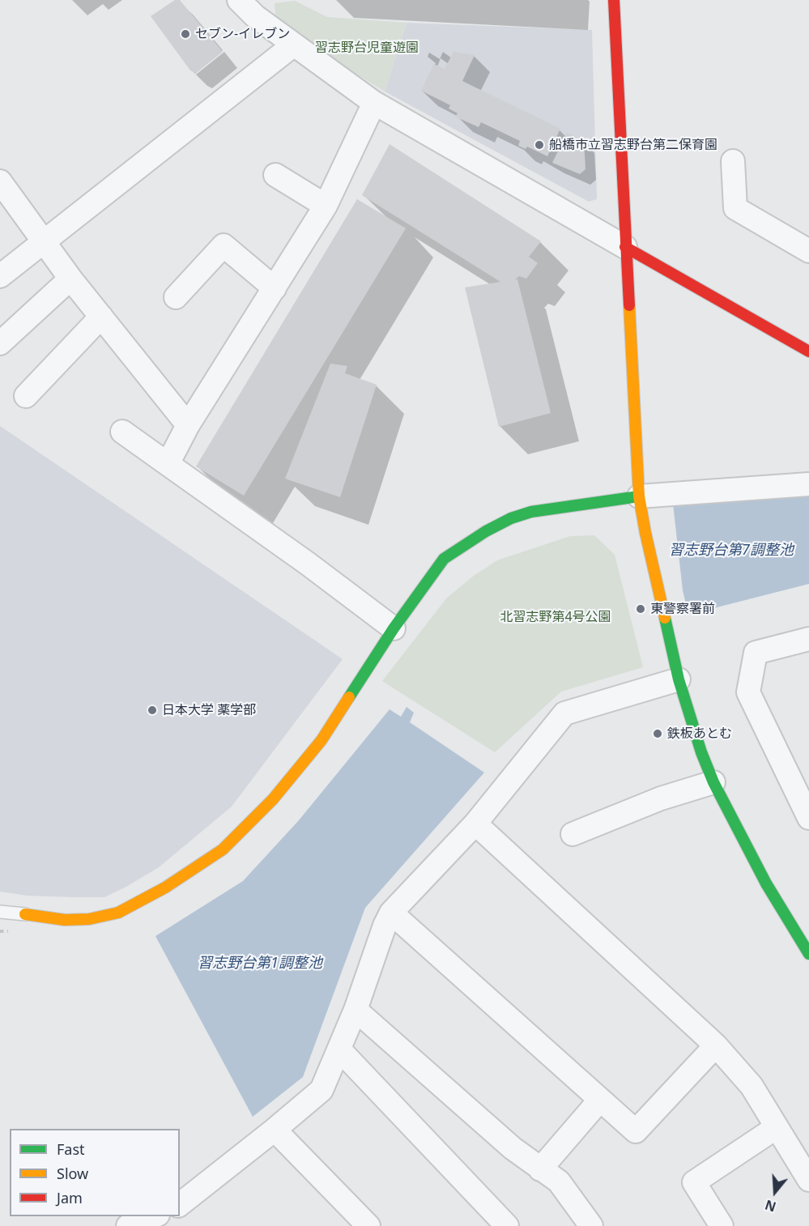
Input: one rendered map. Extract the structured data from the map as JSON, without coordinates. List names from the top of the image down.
{
  "water": ["習志野台第7調整池", "習志野台第1調整池"],
  "parks": ["習志野台児童遊園", "北習志野第4号公園"],
  "places": [
    "セブン-イレブン",
    "船橋市立習志野台第二保育園",
    "東警察署前",
    "日本大学 薬学部",
    "鉄板あとむ"
  ],
  "legend": ["Fast", "Slow", "Jam"],
  "north": "bottom"
}
